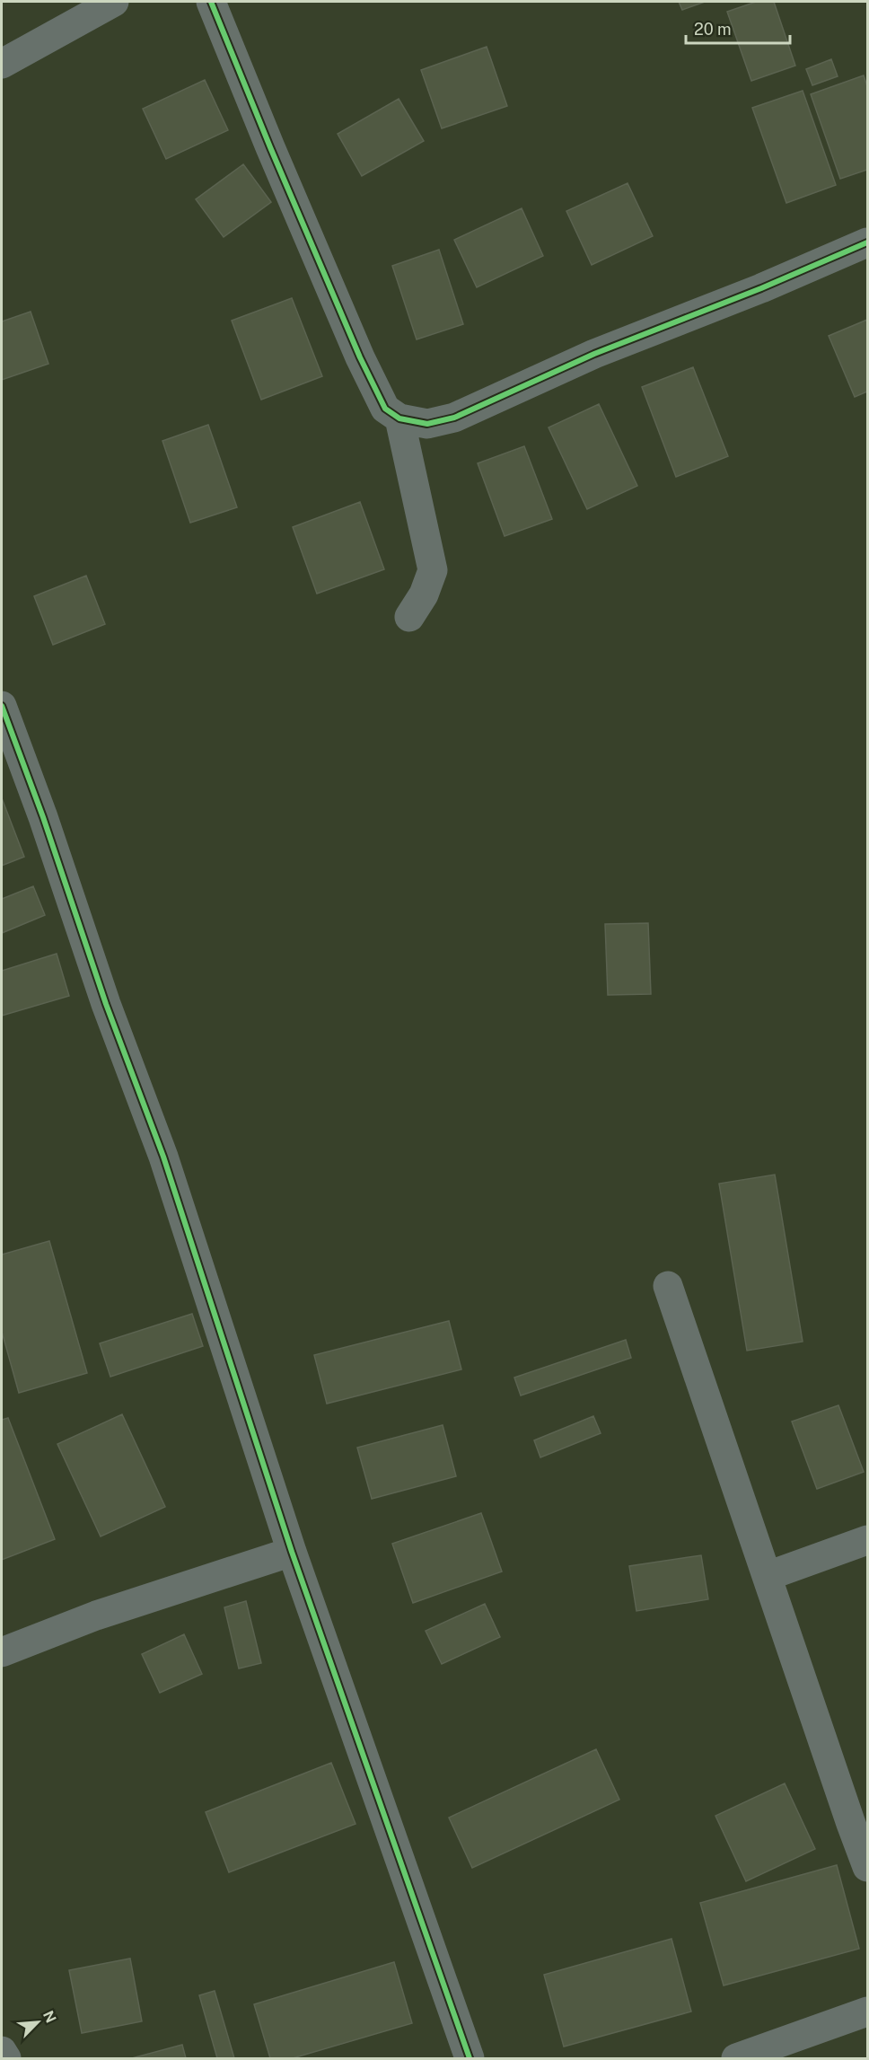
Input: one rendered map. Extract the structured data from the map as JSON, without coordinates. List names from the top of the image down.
{
  "scale_bar": "20 m",
  "north": "top right"
}
